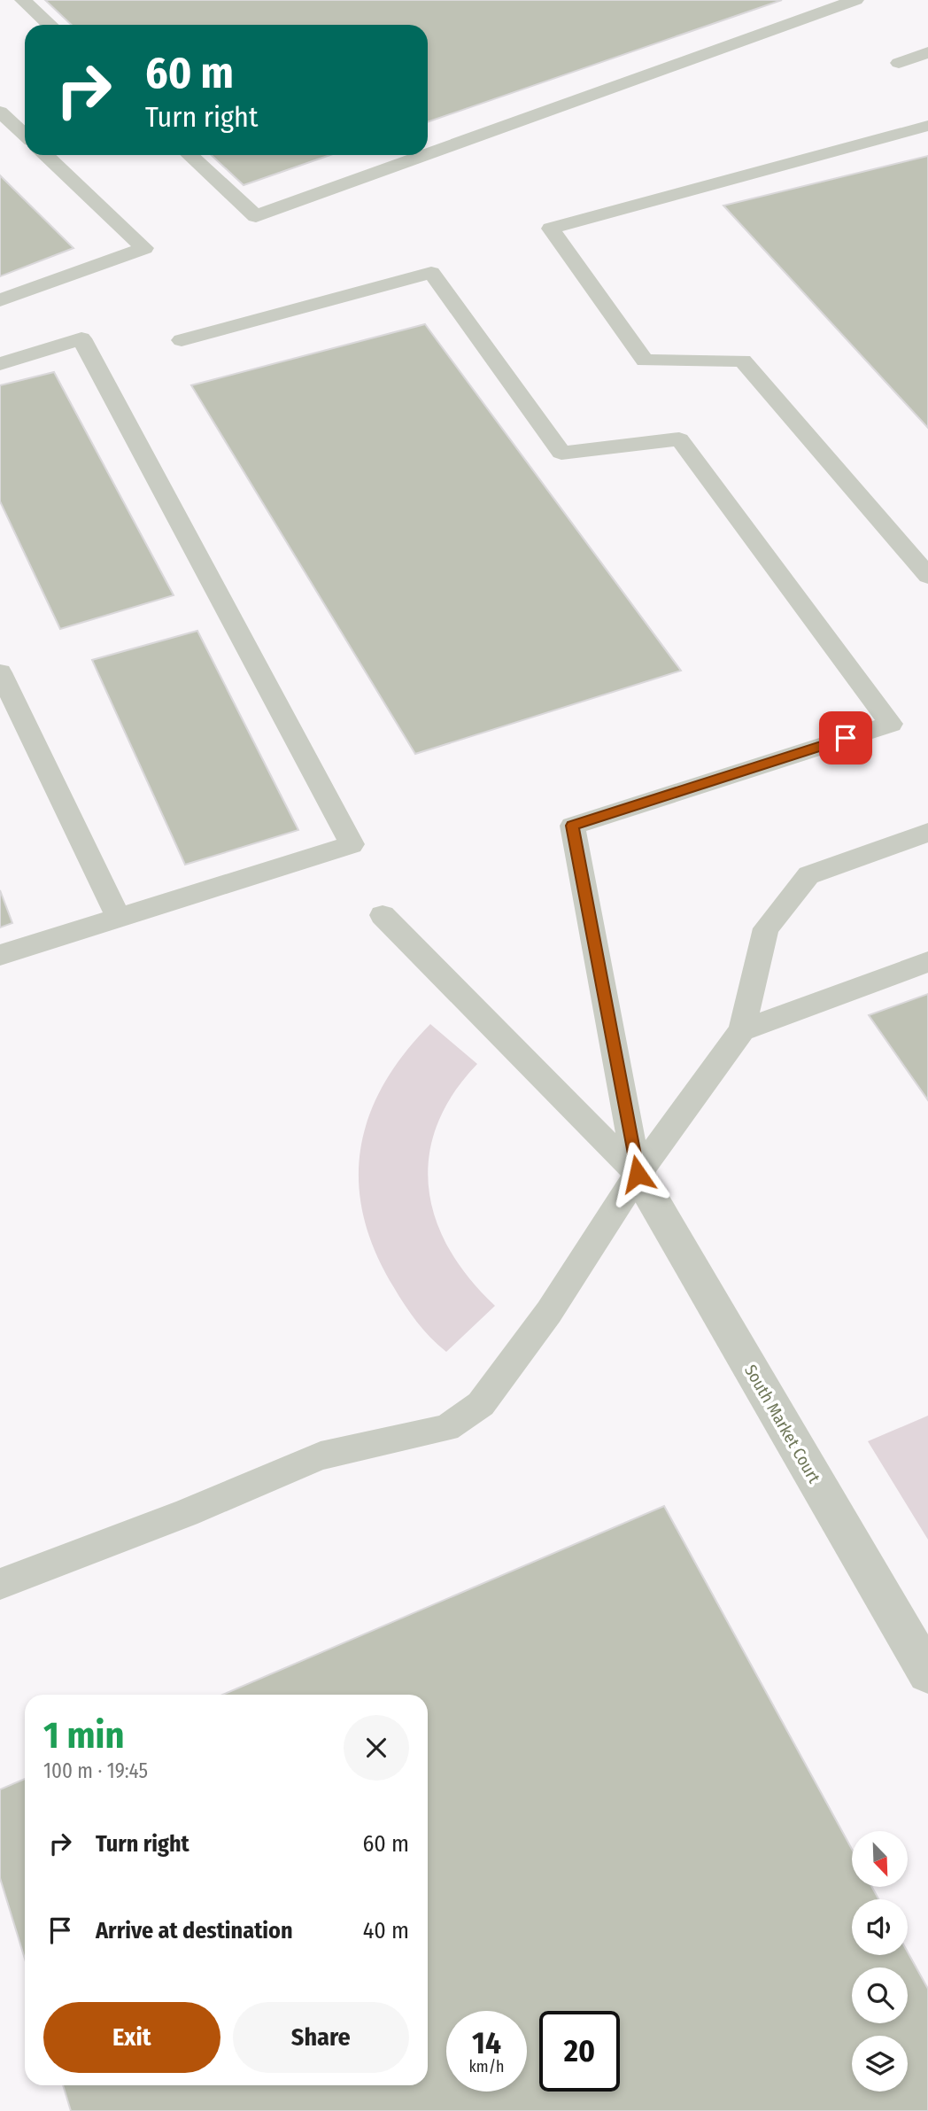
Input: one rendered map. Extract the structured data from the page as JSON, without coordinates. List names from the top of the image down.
{
  "streets": {
    "street": ["South Market Court"]
  },
  "north": "bottom right",
  "page": {
    "turn": ["60 m", "Turn right"],
    "heading": ["1 min", "100 m · 19:45"],
    "list": [
      {
        "name": "Turn right",
        "value": "60 m"
      },
      {
        "name": "Arrive at destination",
        "value": "40 m"
      }
    ],
    "buttons": ["Exit", "Share"],
    "speed": "14 km/h",
    "limit": "20"
  }
}
